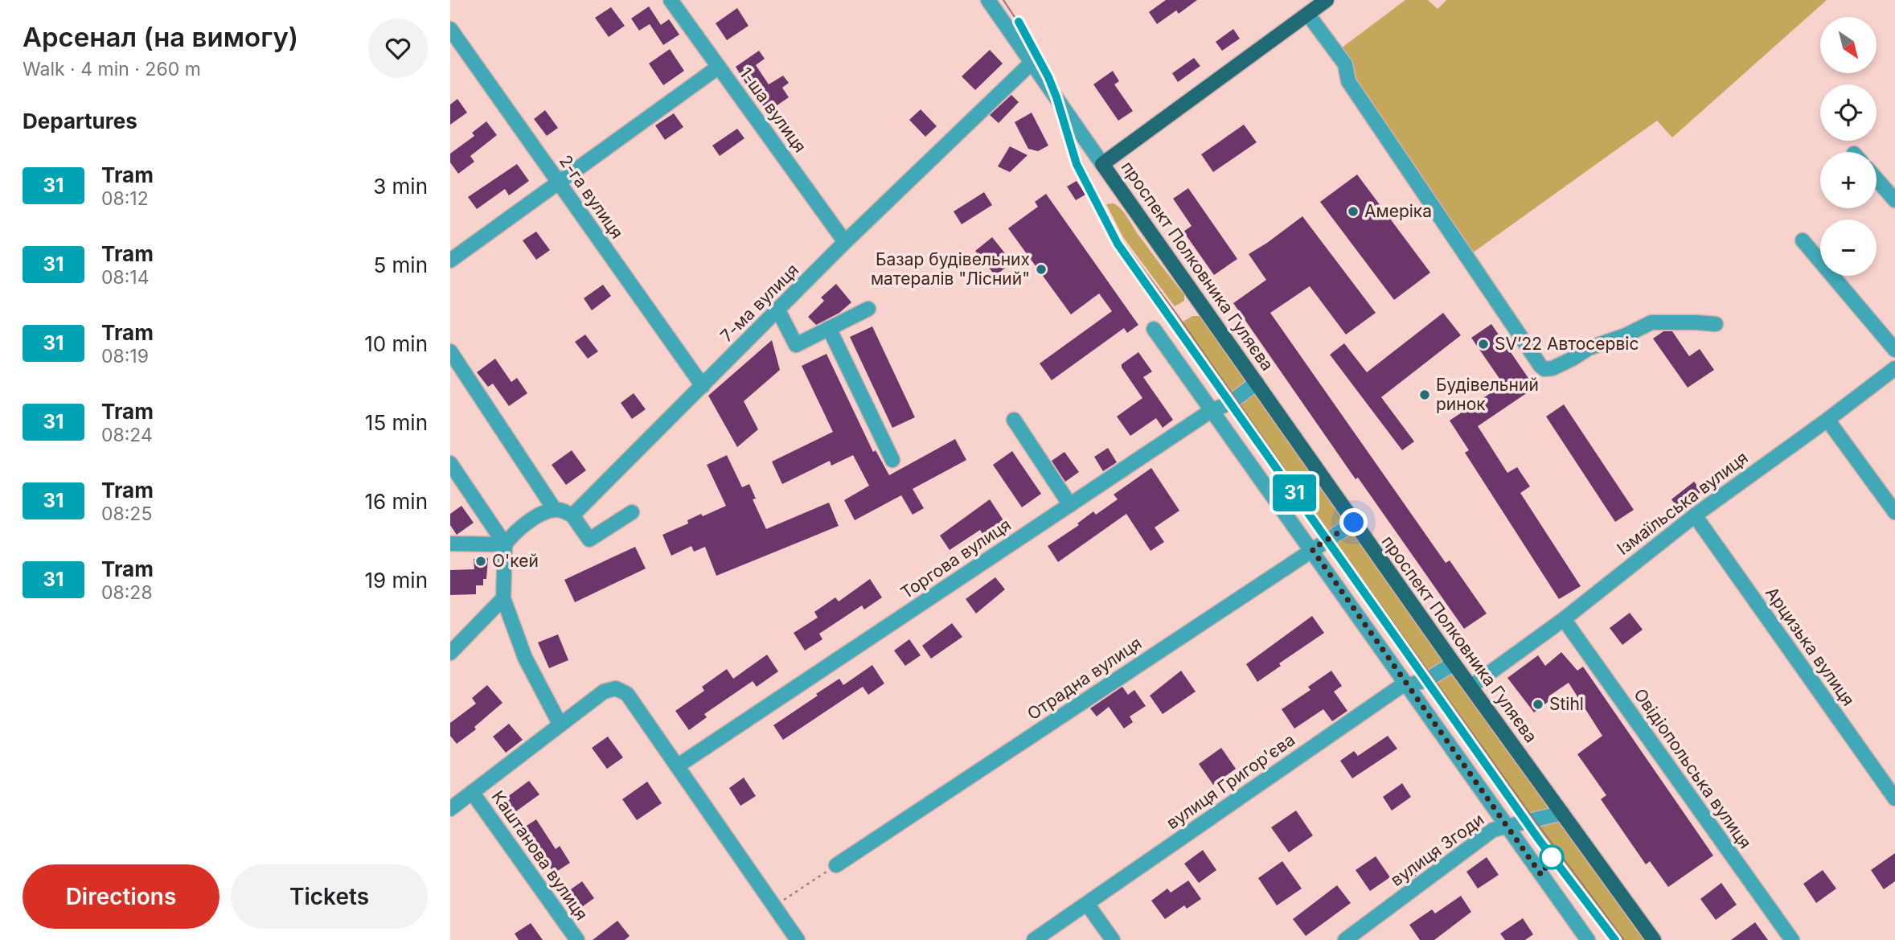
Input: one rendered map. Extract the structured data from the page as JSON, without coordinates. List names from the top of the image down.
{
  "streets": {
    "main road": ["проспект Полковника Гуляєва"],
    "street": [
      "1-ша вулиця",
      "2-га вулиця",
      "7-ма вулиця",
      "Ізмаїльська вулиця",
      "Торгова вулиця",
      "Арцизька вулиця",
      "Отрадна вулиця",
      "Овідіопольська вулиця",
      "вулиця Григор'єва",
      "вулиця Згоди",
      "Каштанова вулиця"
    ]
  },
  "crossings": [
    ["1-ша вулиця", "7-ма вулиця"],
    ["2-га вулиця", "7-ма вулиця"],
    ["проспект Полковника Гуляєва", "Ізмаїльська вулиця"],
    ["проспект Полковника Гуляєва", "Торгова вулиця"],
    ["проспект Полковника Гуляєва", "Отрадна вулиця"],
    ["проспект Полковника Гуляєва", "вулиця Григор'єва"],
    ["проспект Полковника Гуляєва", "вулиця Згоди"],
    ["Ізмаїльська вулиця", "Арцизька вулиця"],
    ["Ізмаїльська вулиця", "Овідіопольська вулиця"]
  ],
  "places": [
    "Амеріка",
    "Базар будівельних матералів \"Лісний\"",
    "SV’22 Автосервіс",
    "Будівельний ринок",
    "О'кей",
    "Stihl"
  ],
  "lines": ["tram line 31"],
  "north": "bottom right",
  "page": {
    "heading": [
      ["Арсенал (на вимогу)", "Walk · 4 min · 260 m"],
      "Departures"
    ],
    "on_map": "31",
    "map_buttons": ["+", "−"],
    "list": [
      {
        "mark": "31",
        "name": "Tram",
        "note": "08:12",
        "value": "3 min"
      },
      {
        "mark": "31",
        "name": "Tram",
        "note": "08:14",
        "value": "5 min"
      },
      {
        "mark": "31",
        "name": "Tram",
        "note": "08:19",
        "value": "10 min"
      },
      {
        "mark": "31",
        "name": "Tram",
        "note": "08:24",
        "value": "15 min"
      },
      {
        "mark": "31",
        "name": "Tram",
        "note": "08:25",
        "value": "16 min"
      },
      {
        "mark": "31",
        "name": "Tram",
        "note": "08:28",
        "value": "19 min"
      }
    ],
    "buttons": ["Directions", "Tickets"]
  }
}
